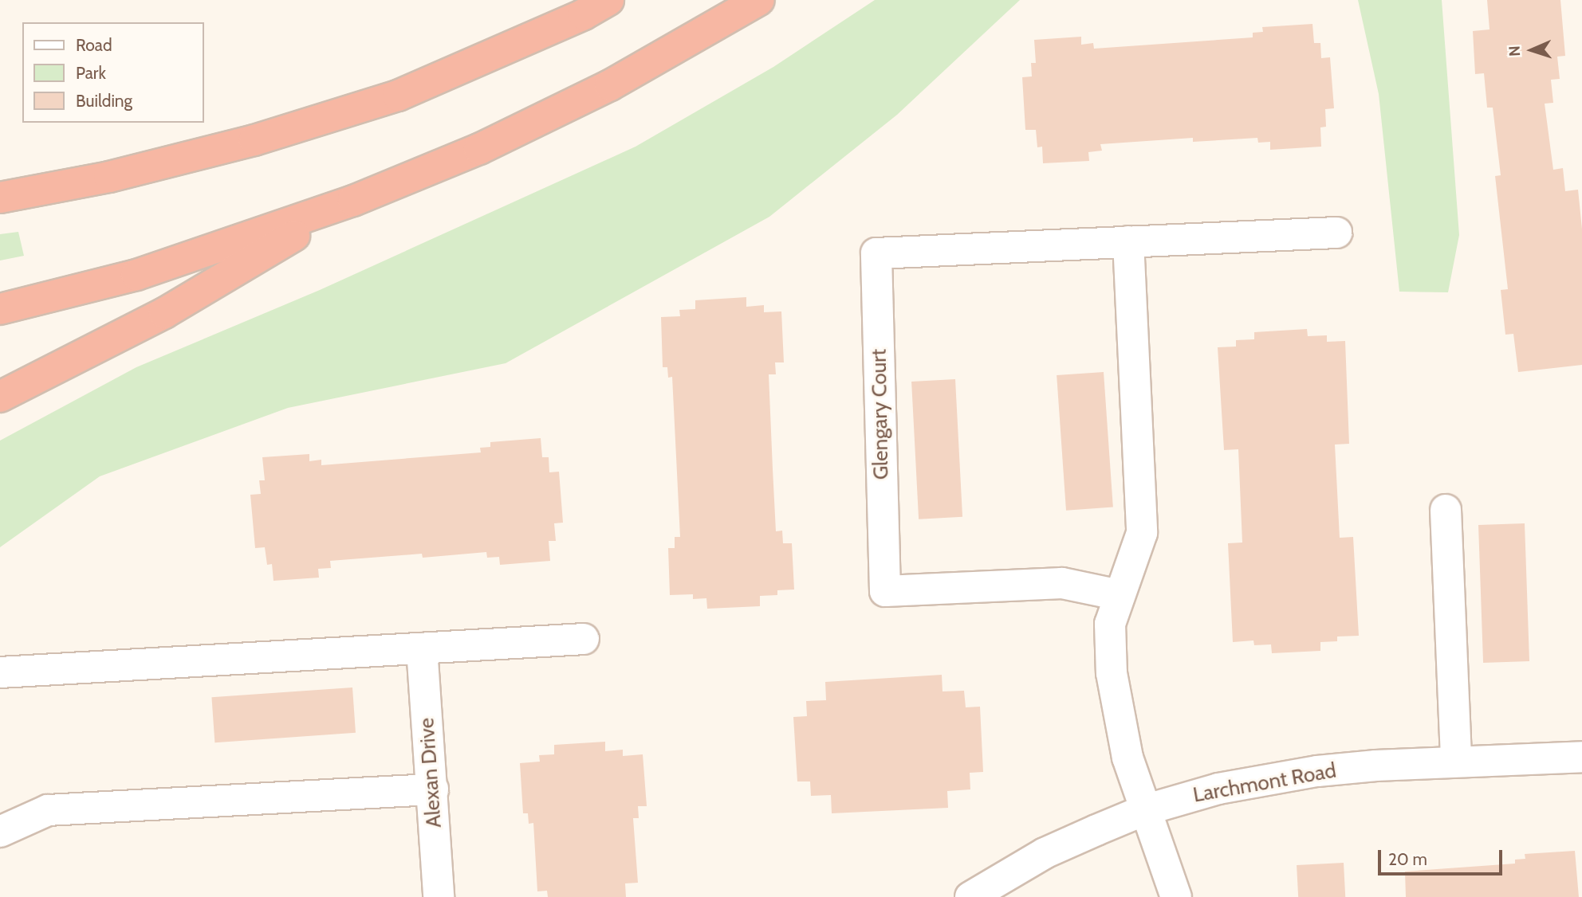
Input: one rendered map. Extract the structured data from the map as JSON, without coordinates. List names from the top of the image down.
{
  "streets": {
    "street": ["Glengary Court", "Alexan Drive", "Larchmont Road"]
  },
  "legend": ["Road", "Park", "Building"],
  "scale_bar": "20 m",
  "north": "left"
}
